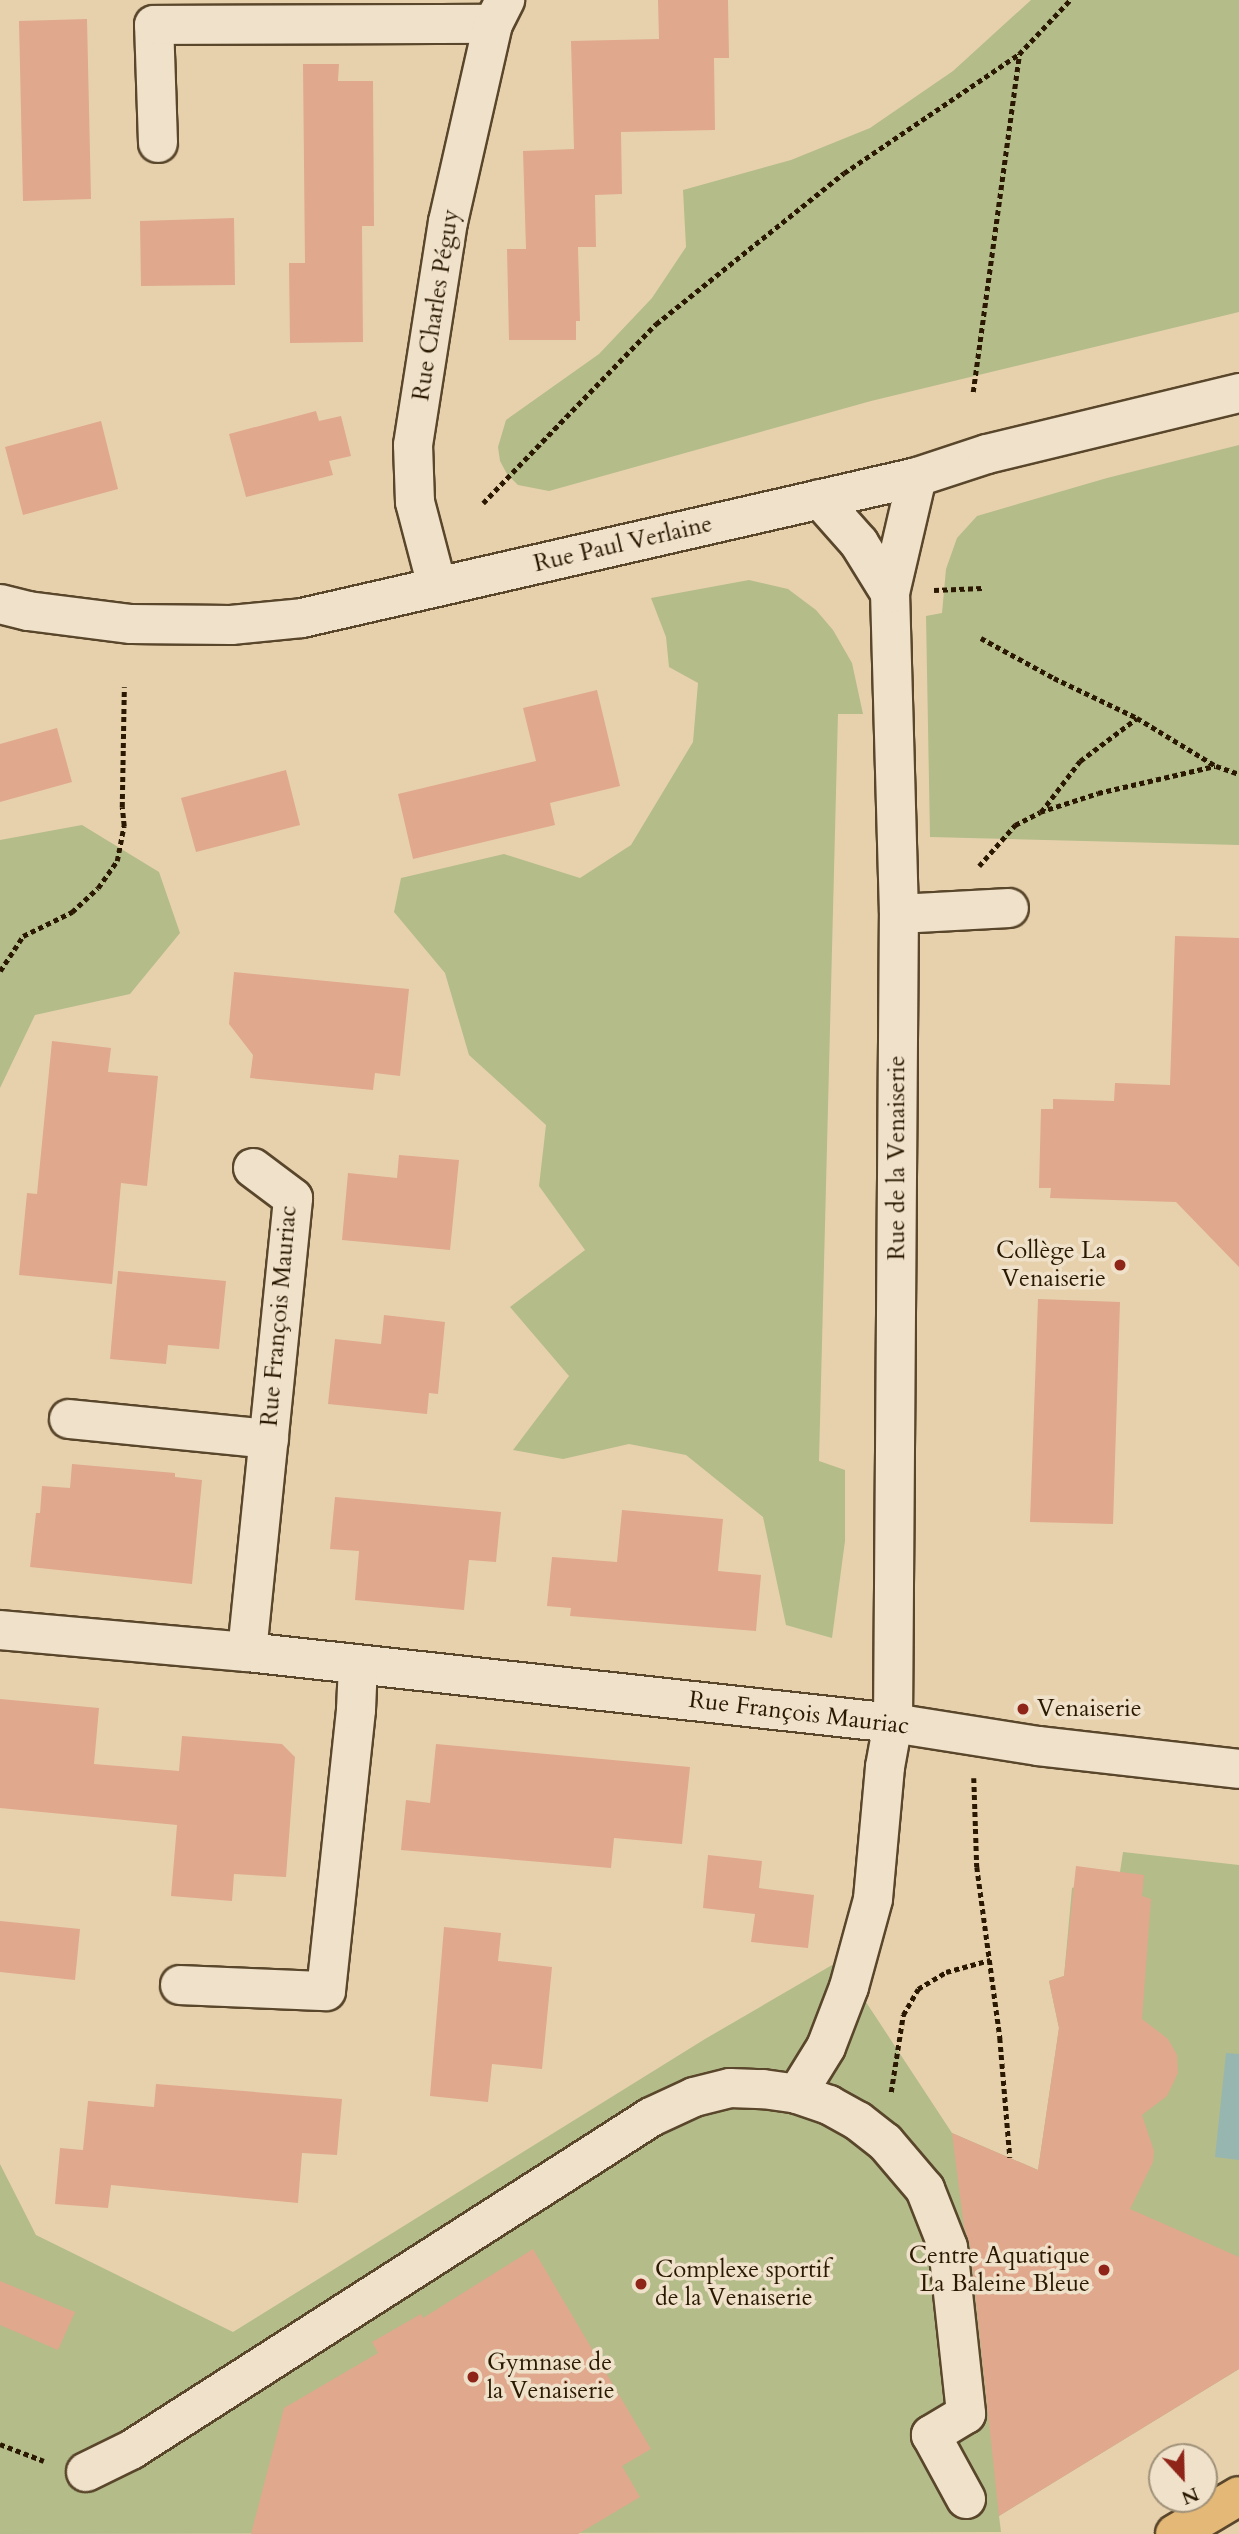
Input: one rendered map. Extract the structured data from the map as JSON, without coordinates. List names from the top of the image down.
{
  "streets": {
    "street": [
      "Rue Charles Péguy",
      "Rue Paul Verlaine",
      "Rue de la Venaiserie",
      "Rue François Mauriac"
    ]
  },
  "crossings": [
    ["Rue Charles Péguy", "Rue Paul Verlaine"],
    ["Rue Paul Verlaine", "Rue de la Venaiserie"],
    ["Rue de la Venaiserie", "Rue François Mauriac"]
  ],
  "places": [
    "Collège La Venaiserie",
    "Venaiserie",
    "Centre Aquatique La Baleine Bleue",
    "Complexe sportif de la Venaiserie",
    "Gymnase de la Venaiserie"
  ],
  "north": "bottom"
}
